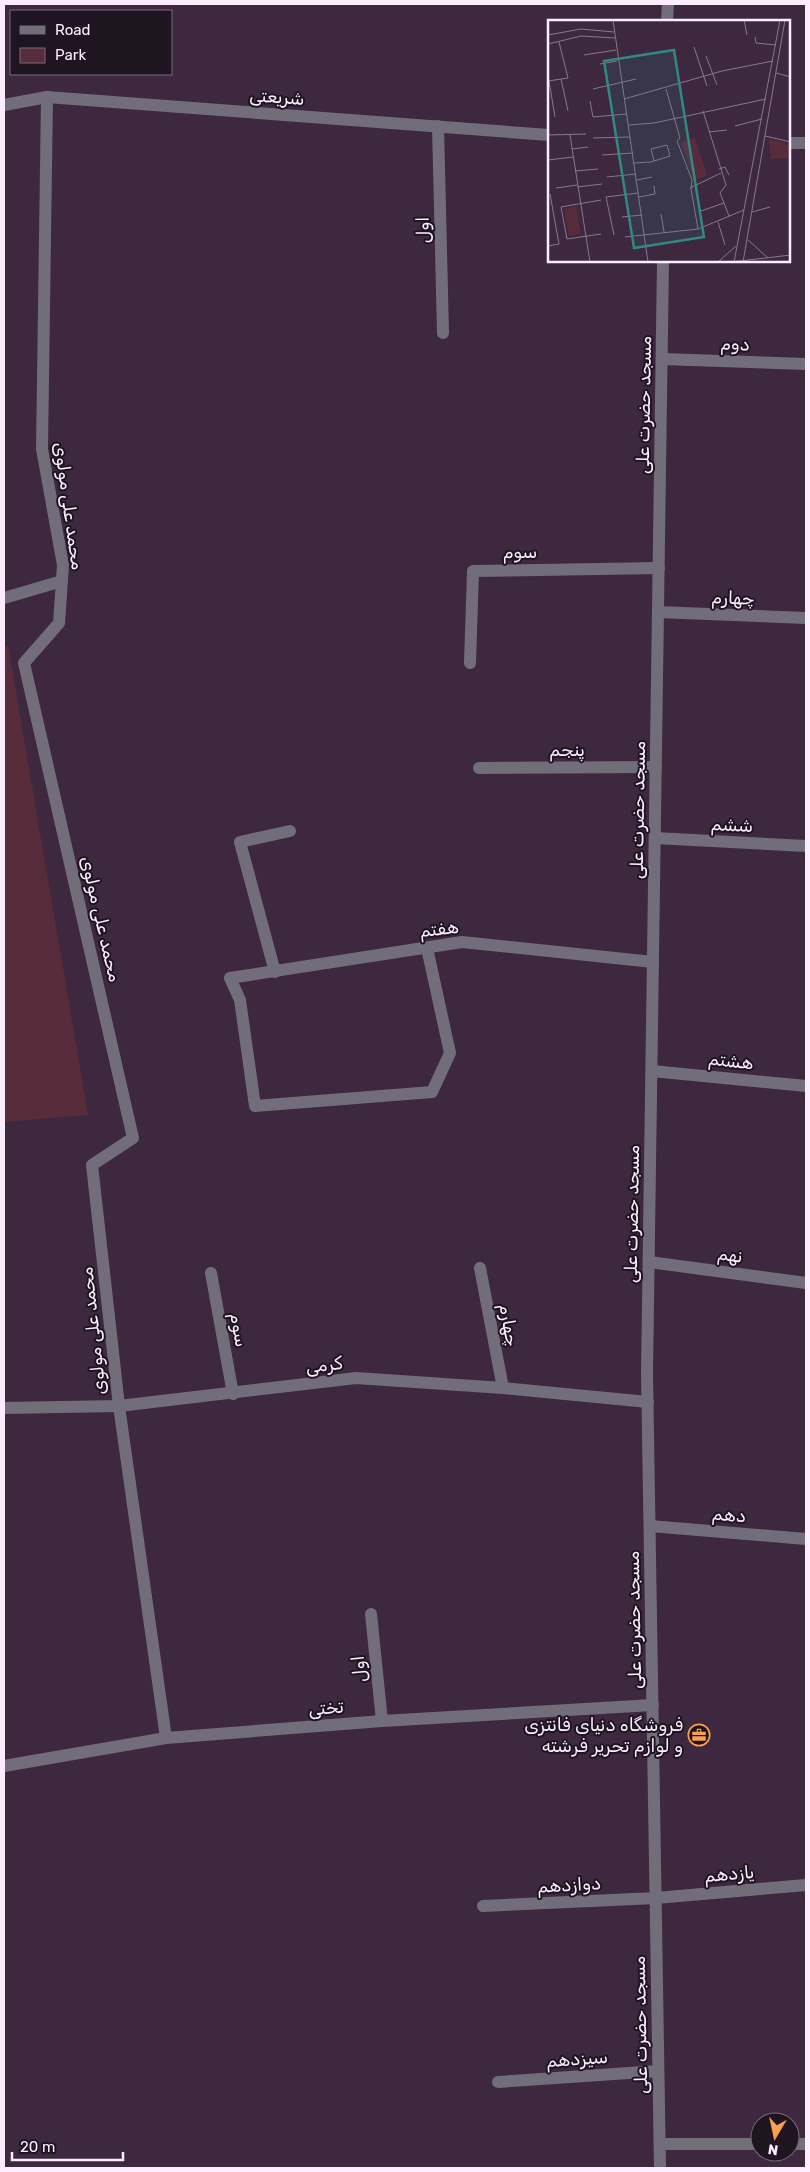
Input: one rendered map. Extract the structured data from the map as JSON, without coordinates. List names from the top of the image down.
{
  "streets": {
    "street": [
      "شریعتی",
      "اول",
      "دوم",
      "مسجد حضرت علی",
      "محمد علی مولوی",
      "سوم",
      "چهارم",
      "پنجم",
      "ششم",
      "هفتم",
      "هشتم",
      "نهم",
      "کرمی",
      "دهم",
      "تختی",
      "یازدهم",
      "دوازدهم",
      "سیزدهم"
    ]
  },
  "crossings": [
    ["شریعتی", "اول"],
    ["شریعتی", "محمد علی مولوی"],
    ["اول", "تختی"],
    ["دوم", "مسجد حضرت علی"],
    ["مسجد حضرت علی", "سوم"],
    ["مسجد حضرت علی", "چهارم"],
    ["مسجد حضرت علی", "پنجم"],
    ["مسجد حضرت علی", "ششم"],
    ["مسجد حضرت علی", "هفتم"],
    ["مسجد حضرت علی", "هشتم"],
    ["مسجد حضرت علی", "نهم"],
    ["مسجد حضرت علی", "کرمی"],
    ["مسجد حضرت علی", "دهم"],
    ["مسجد حضرت علی", "تختی"],
    ["مسجد حضرت علی", "یازدهم"],
    ["مسجد حضرت علی", "دوازدهم"],
    ["مسجد حضرت علی", "سیزدهم"],
    ["محمد علی مولوی", "کرمی"],
    ["محمد علی مولوی", "تختی"],
    ["سوم", "کرمی"],
    ["چهارم", "کرمی"],
    ["یازدهم", "دوازدهم"]
  ],
  "places": {
    "office": ["فروشگاه دنیای فانتزی و لوازم تحریر فرشته"]
  },
  "legend": ["Road", "Park"],
  "scale_bar": "20 m",
  "north": "bottom"
}
